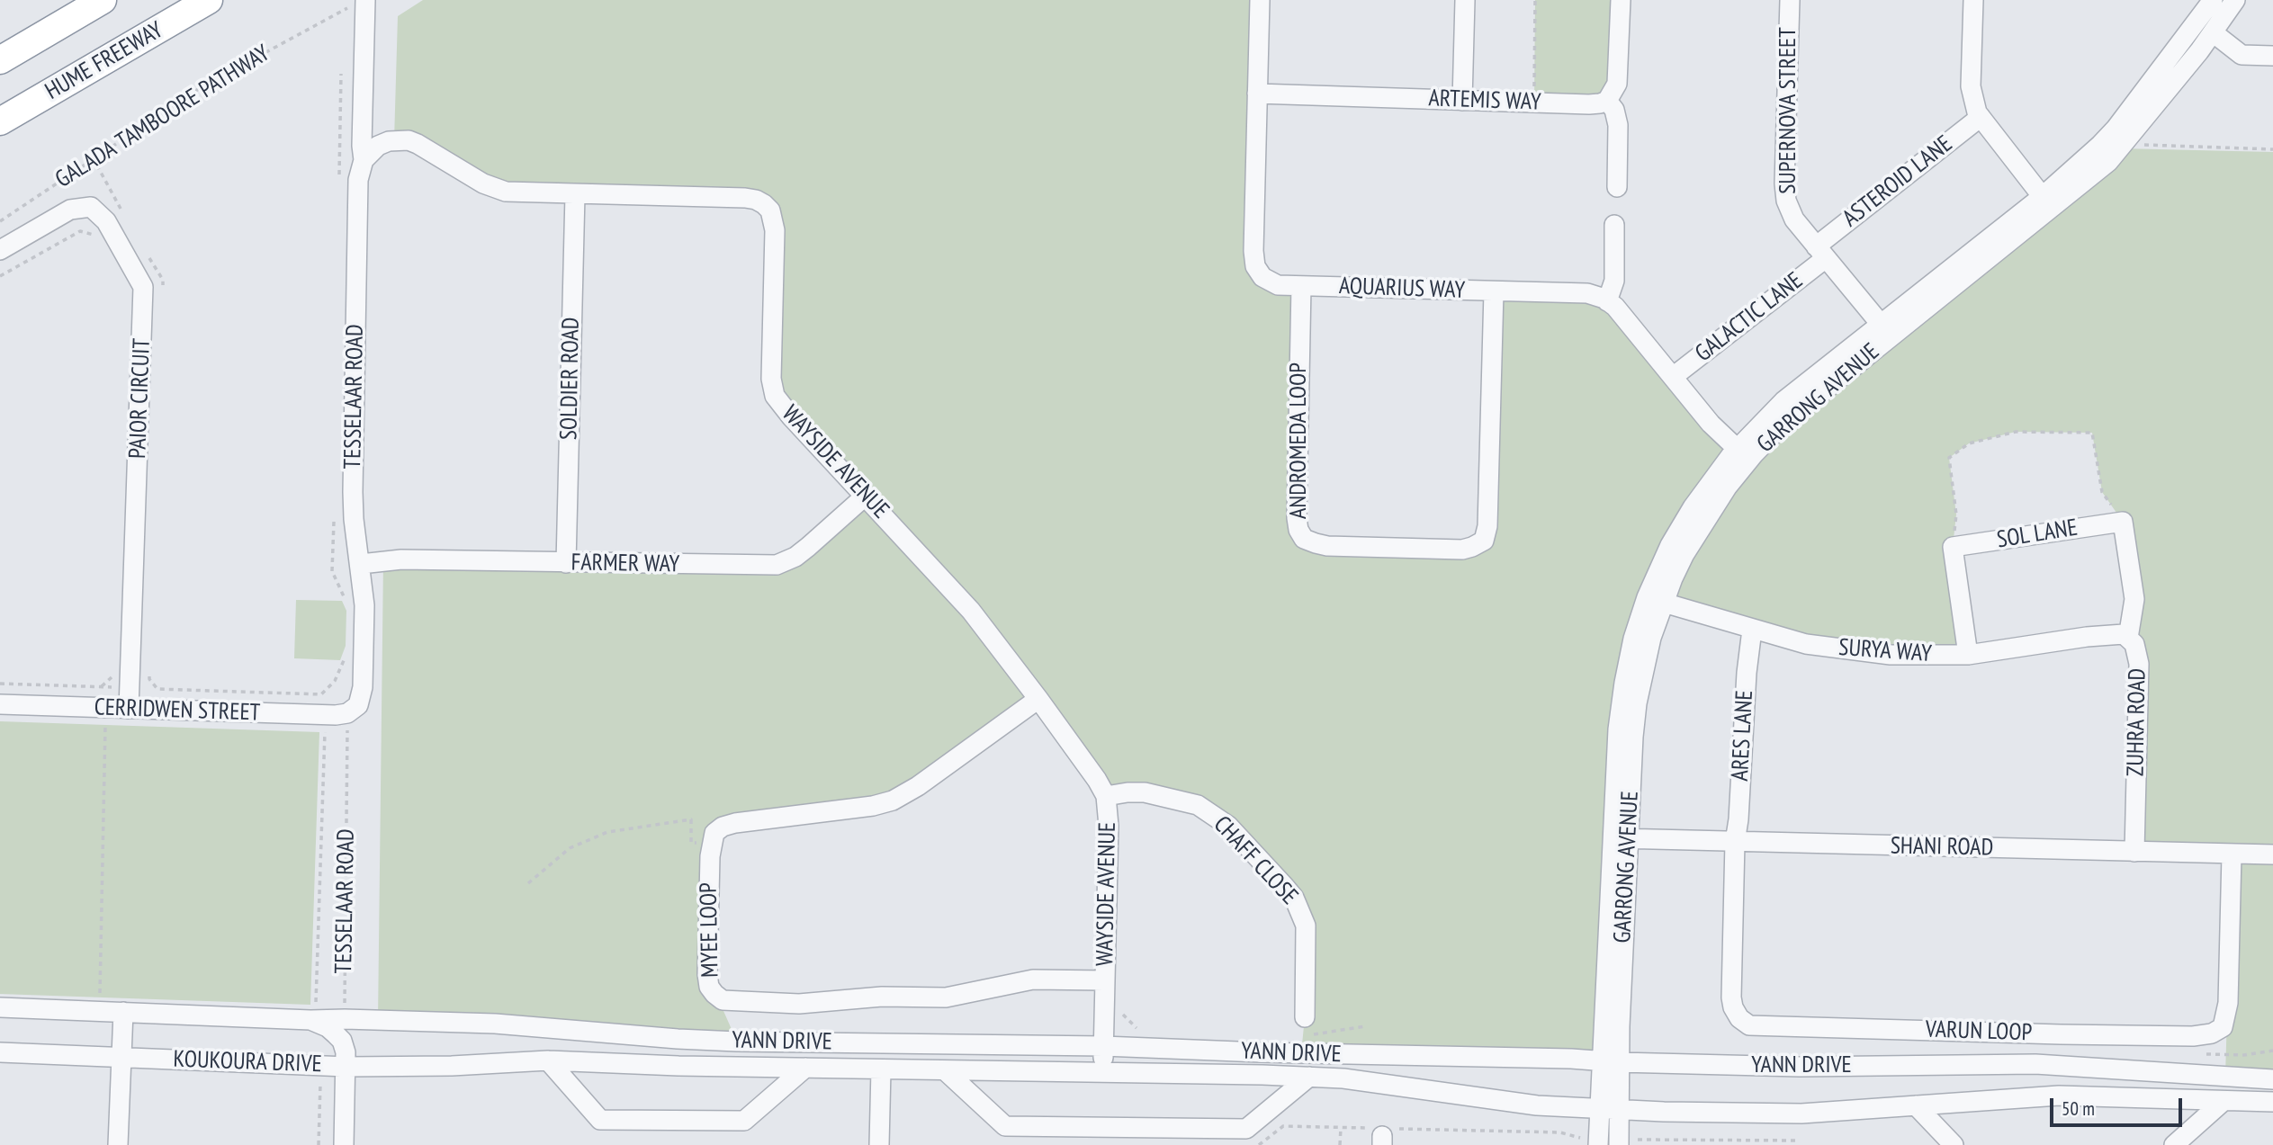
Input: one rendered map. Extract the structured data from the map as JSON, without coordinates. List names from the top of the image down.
{
  "streets": {
    "highway": ["HUME FREEWAY"],
    "street": [
      "ARTEMIS WAY",
      "SUPERNOVA STREET",
      "ASTEROID LANE",
      "AQUARIUS WAY",
      "GALACTIC LANE",
      "SOLDIER ROAD",
      "TESSELAAR ROAD",
      "PAIOR CIRCUIT",
      "GARRONG AVENUE",
      "ANDROMEDA LOOP",
      "WAYSIDE AVENUE",
      "SOL LANE",
      "FARMER WAY",
      "SURYA WAY",
      "CERRIDWEN STREET",
      "ZUHRA ROAD",
      "ARES LANE",
      "SHANI ROAD",
      "CHAFF CLOSE",
      "MYEE LOOP",
      "VARUN LOOP",
      "YANN DRIVE",
      "KOUKOURA DRIVE"
    ],
    "path": ["GALADA TAMBOORE PATHWAY"]
  },
  "crossings": [
    ["ARTEMIS WAY", "AQUARIUS WAY"],
    ["SUPERNOVA STREET", "ASTEROID LANE"],
    ["SUPERNOVA STREET", "GALACTIC LANE"],
    ["SUPERNOVA STREET", "GARRONG AVENUE"],
    ["GALADA TAMBOORE PATHWAY", "TESSELAAR ROAD"],
    ["ASTEROID LANE", "GALACTIC LANE"],
    ["AQUARIUS WAY", "ANDROMEDA LOOP"],
    ["SOLDIER ROAD", "WAYSIDE AVENUE"],
    ["SOLDIER ROAD", "FARMER WAY"],
    ["TESSELAAR ROAD", "WAYSIDE AVENUE"],
    ["TESSELAAR ROAD", "FARMER WAY"],
    ["TESSELAAR ROAD", "CERRIDWEN STREET"],
    ["TESSELAAR ROAD", "YANN DRIVE"],
    ["PAIOR CIRCUIT", "CERRIDWEN STREET"],
    ["GARRONG AVENUE", "SURYA WAY"],
    ["GARRONG AVENUE", "SHANI ROAD"],
    ["GARRONG AVENUE", "YANN DRIVE"],
    ["WAYSIDE AVENUE", "FARMER WAY"],
    ["WAYSIDE AVENUE", "CHAFF CLOSE"],
    ["WAYSIDE AVENUE", "MYEE LOOP"],
    ["WAYSIDE AVENUE", "YANN DRIVE"],
    ["SOL LANE", "ZUHRA ROAD"],
    ["SURYA WAY", "ZUHRA ROAD"],
    ["SURYA WAY", "ARES LANE"],
    ["ZUHRA ROAD", "SHANI ROAD"],
    ["ARES LANE", "SHANI ROAD"],
    ["ARES LANE", "VARUN LOOP"],
    ["SHANI ROAD", "VARUN LOOP"],
    ["YANN DRIVE", "KOUKOURA DRIVE"]
  ],
  "scale_bar": "50 m"
}
